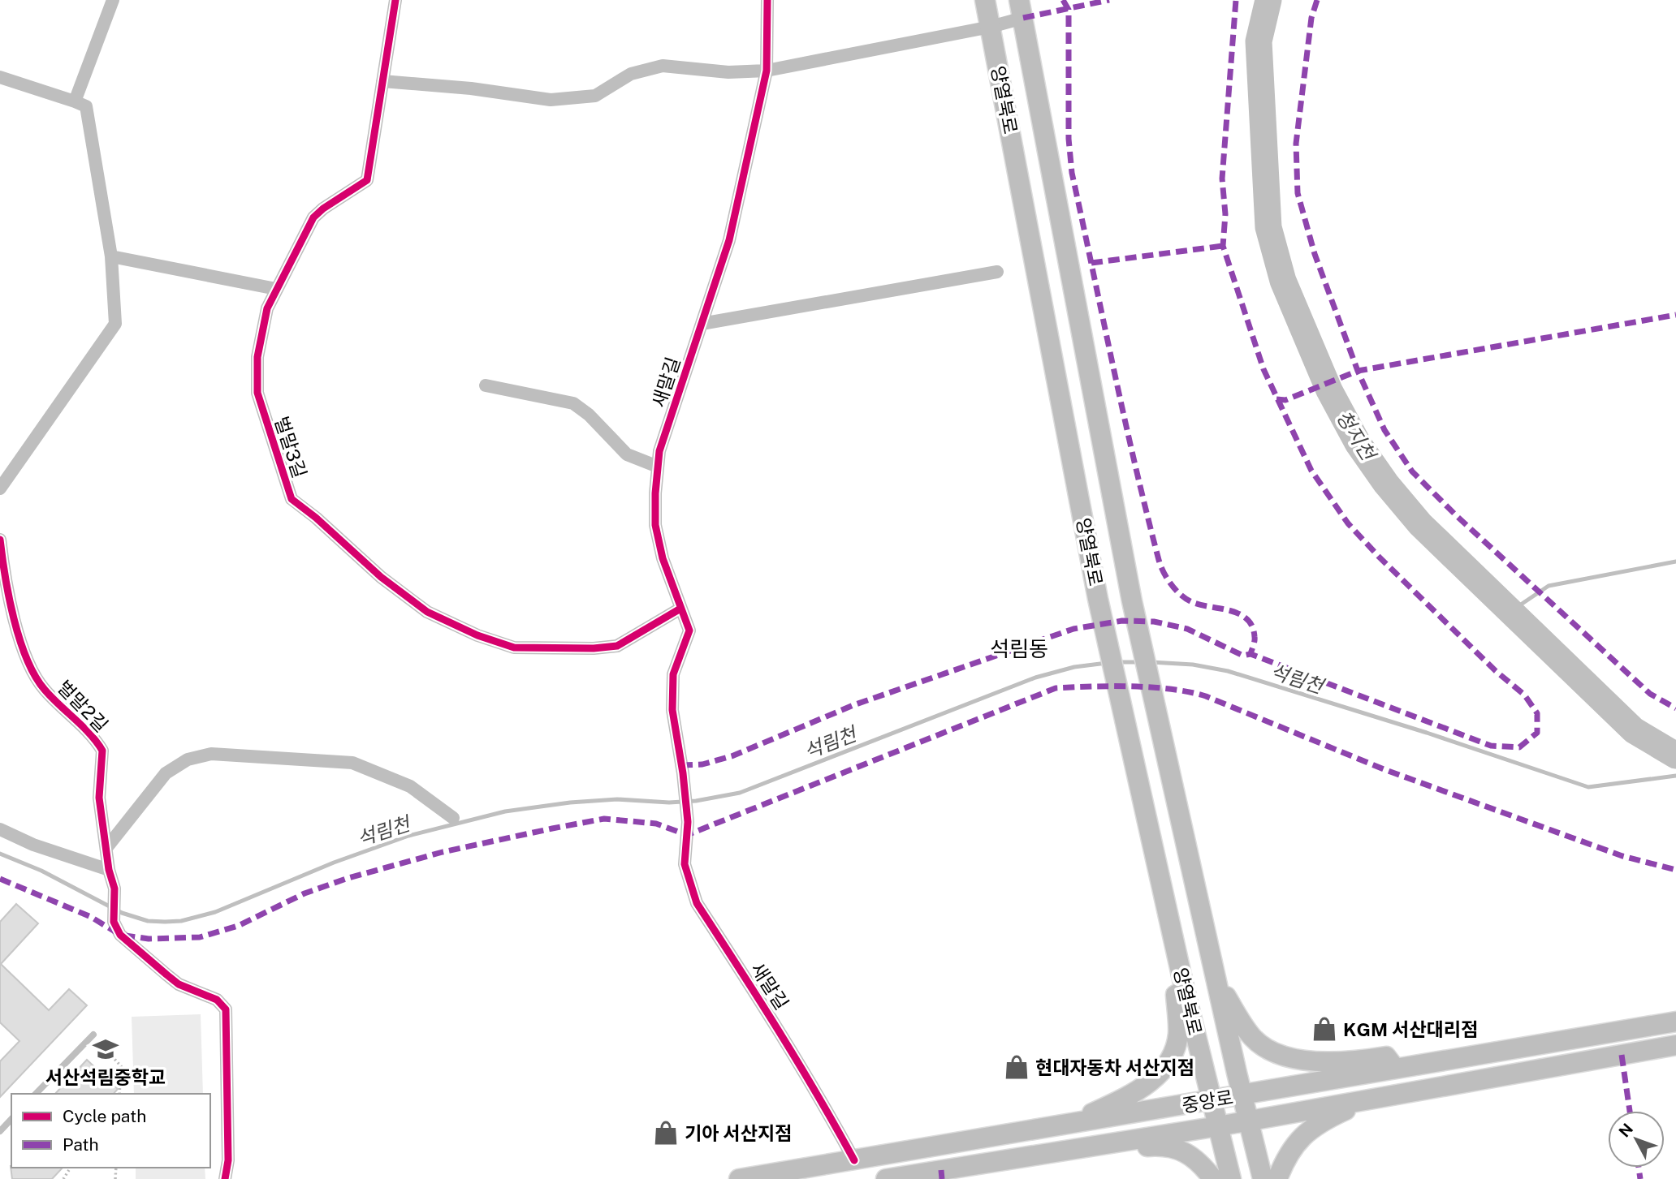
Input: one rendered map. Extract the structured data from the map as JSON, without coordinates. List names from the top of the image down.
{
  "streets": {
    "main road": ["양열북로", "중앙로"],
    "street": ["새말길", "벌말3길", "벌말2길"]
  },
  "crossings": [
    ["양열북로", "중앙로"],
    ["새말길", "벌말3길"],
    ["새말길", "중앙로"]
  ],
  "districts": ["석림동"],
  "water": ["청지천", "석림천"],
  "places": {
    "shop": ["KGM 서산대리점", "현대자동차 서산지점", "기아 서산지점"],
    "school or university": ["서산석림중학교"]
  },
  "legend": ["Cycle path", "Path"],
  "north": "top left"
}
